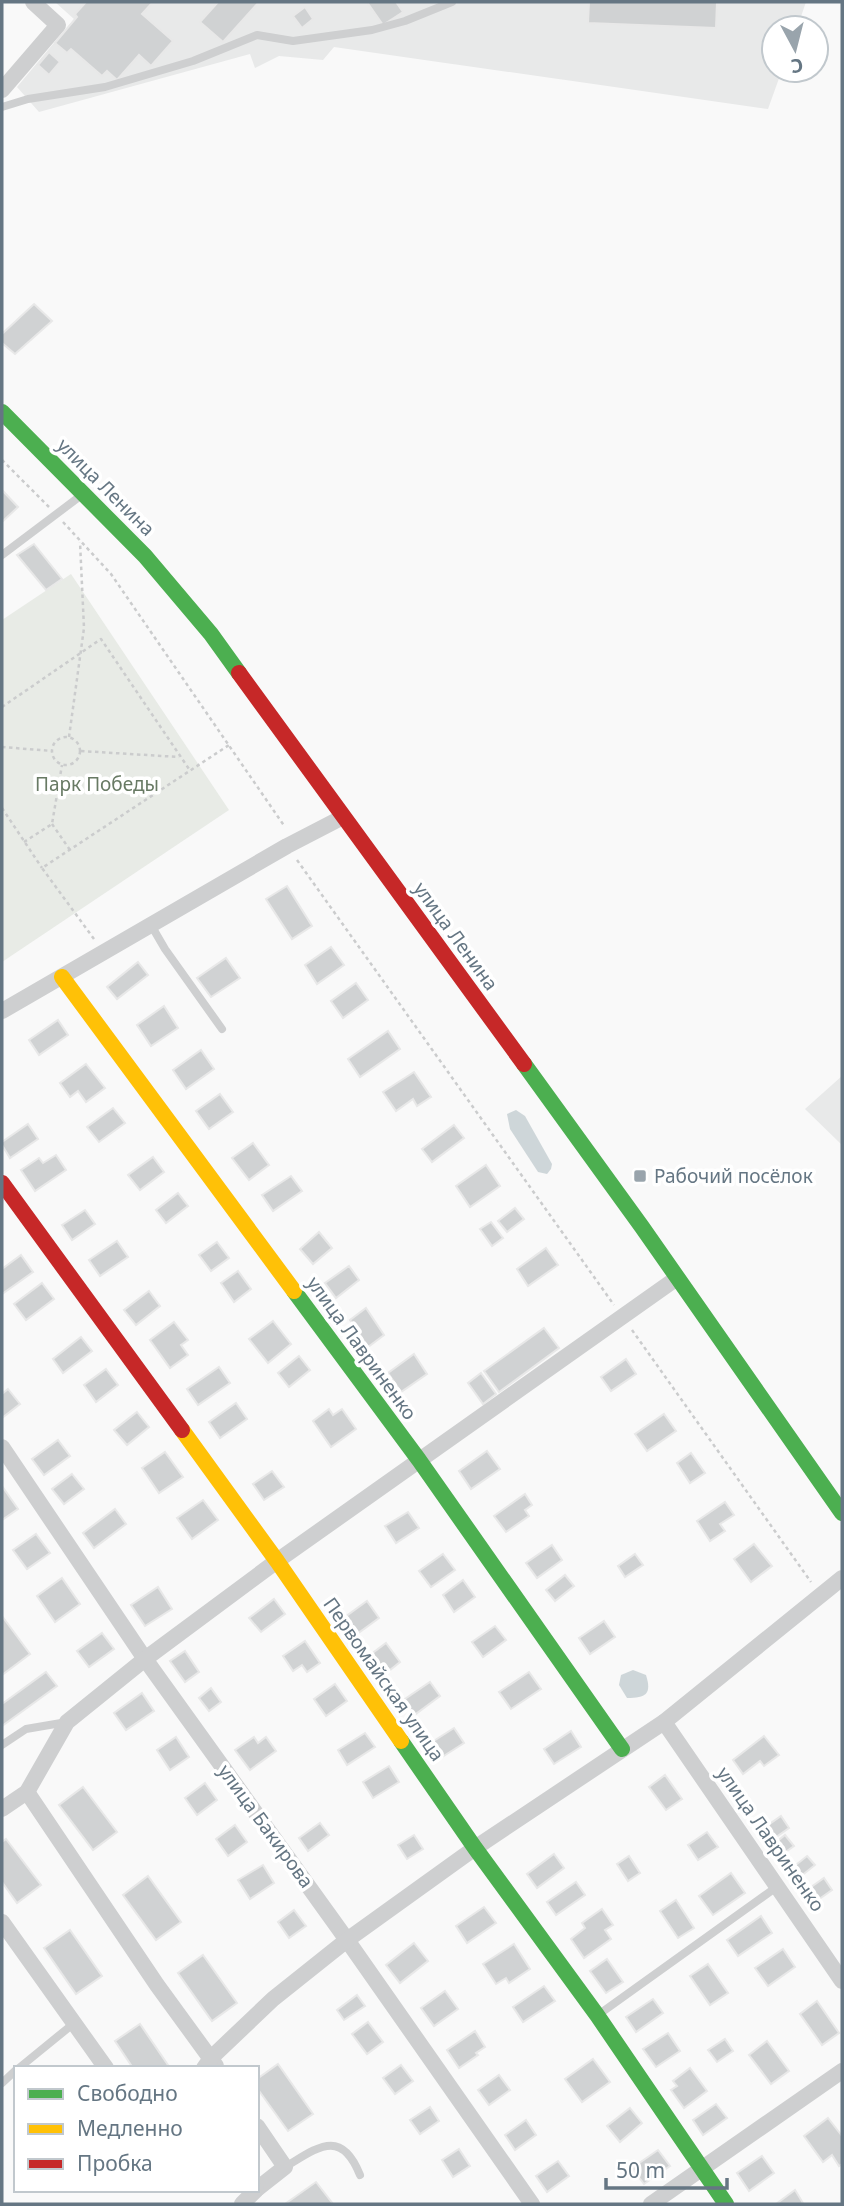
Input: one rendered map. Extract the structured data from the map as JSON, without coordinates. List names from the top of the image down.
{
  "streets": {
    "street": [
      "улица Ленина",
      "улица Лавриненко",
      "Первомайская улица",
      "улица Бакирова"
    ]
  },
  "parks": ["Парк Победы"],
  "places": {
    "transit": ["Рабочий посёлок"]
  },
  "legend": ["Свободно", "Медленно", "Пробка"],
  "scale_bar": "50 m",
  "north": "bottom"
}
